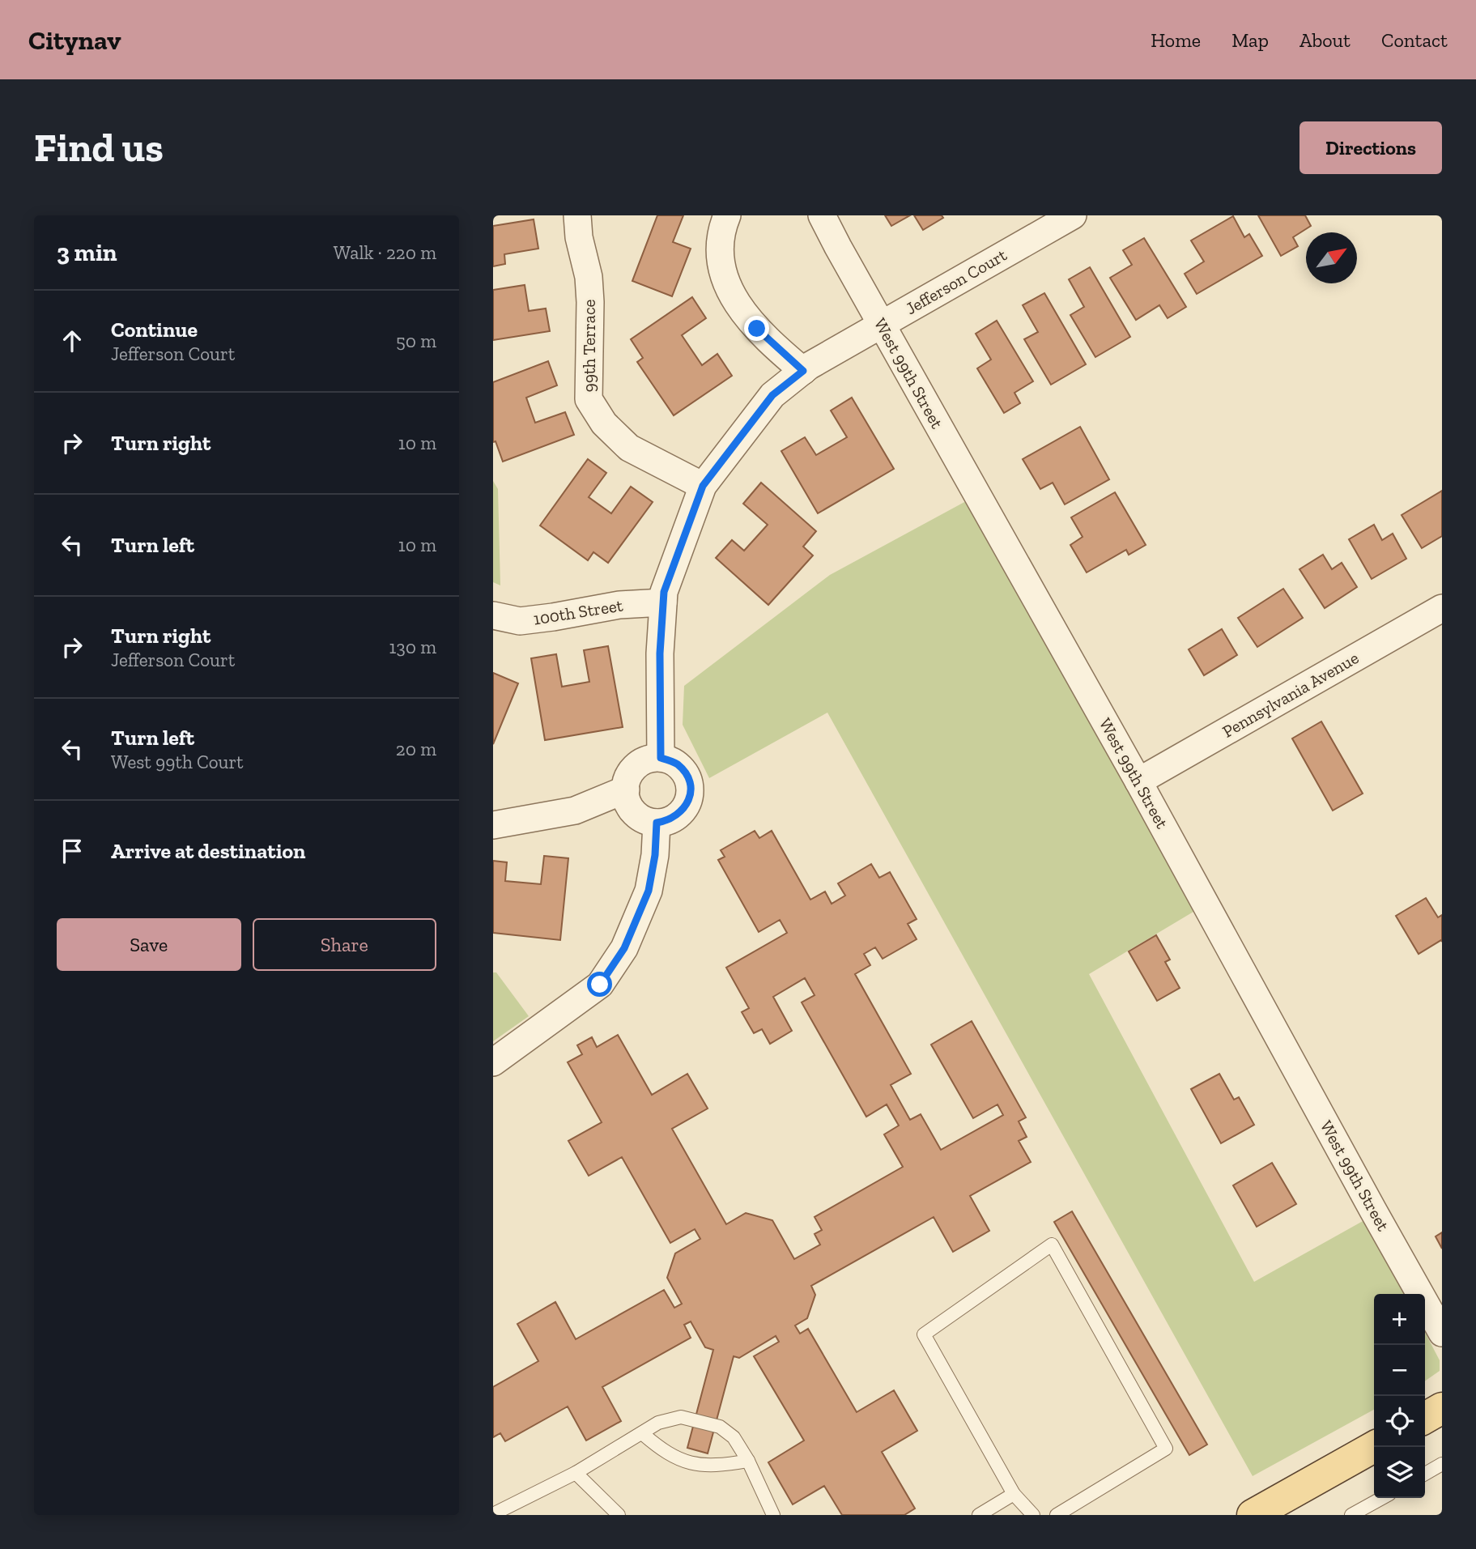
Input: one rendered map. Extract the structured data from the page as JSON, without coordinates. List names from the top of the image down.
{
  "streets": {
    "street": [
      "Jefferson Court",
      "99th Terrace",
      "West 99th Street",
      "100th Street",
      "Pennsylvania Avenue"
    ]
  },
  "crossings": [
    ["Jefferson Court", "99th Terrace"],
    ["Jefferson Court", "West 99th Street"],
    ["Jefferson Court", "100th Street"],
    ["West 99th Street", "Pennsylvania Avenue"]
  ],
  "north": "top right",
  "page": {
    "header": "Citynav",
    "nav": [
      "Home",
      "Map",
      "About",
      "Contact"
    ],
    "buttons": [
      "Directions",
      ["Save", "Share"]
    ],
    "title": "Find us",
    "heading": ["3 min", "Walk · 220 m"],
    "list": [
      ["Continue", "Jefferson Court", "50 m"],
      ["Turn right", "10 m"],
      ["Turn left", "10 m"],
      ["Turn right", "Jefferson Court", "130 m"],
      ["Turn left", "West 99th Court", "20 m"],
      "Arrive at destination"
    ],
    "map_buttons": ["+", "−"]
  }
}
